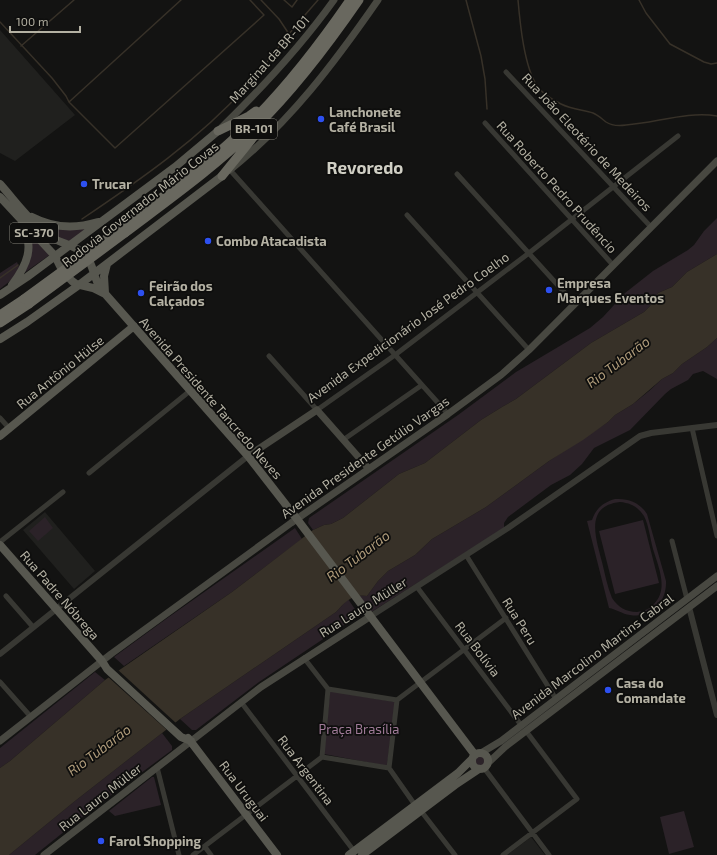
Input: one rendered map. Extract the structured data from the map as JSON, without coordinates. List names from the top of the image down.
{
  "streets": {
    "highway": ["BR-101", "Rodovia Governador Mário Covas"],
    "main road": [
      "Marginal da BR-101",
      "SC-370",
      "Avenida Expedicionário José Pedro Coelho",
      "Rua Antônio Hülse",
      "Avenida Presidente Tancredo Neves",
      "Avenida Presidente Getúlio Vargas",
      "Rua Padre Nóbrega",
      "Rua Lauro Müller",
      "Avenida Marcolino Martins Cabral",
      "Rua Uruguai"
    ],
    "street": [
      "Rua João Eleotério de Medeiros",
      "Rua Roberto Pedro Prudêncio",
      "Rua Peru",
      "Rua Bolívia",
      "Rua Argentina"
    ]
  },
  "crossings": [
    ["Rua João Eleotério de Medeiros", "Avenida Expedicionário José Pedro Coelho"],
    ["Rua João Eleotério de Medeiros", "Avenida Presidente Getúlio Vargas"],
    ["Rua Roberto Pedro Prudêncio", "Avenida Expedicionário José Pedro Coelho"],
    ["Rua Roberto Pedro Prudêncio", "Avenida Presidente Getúlio Vargas"],
    ["SC-370", "Avenida Presidente Tancredo Neves"],
    ["Avenida Expedicionário José Pedro Coelho", "Avenida Presidente Tancredo Neves"],
    ["Avenida Expedicionário José Pedro Coelho", "Rua Padre Nóbrega"],
    ["Rua Antônio Hülse", "Avenida Presidente Tancredo Neves"],
    ["Avenida Presidente Tancredo Neves", "Avenida Presidente Getúlio Vargas"],
    ["Avenida Presidente Tancredo Neves", "Rua Lauro Müller"],
    ["Avenida Presidente Tancredo Neves", "Avenida Marcolino Martins Cabral"],
    ["Avenida Presidente Getúlio Vargas", "Rua Padre Nóbrega"],
    ["Rua Padre Nóbrega", "Rua Uruguai"],
    ["Rua Lauro Müller", "Rua Peru"],
    ["Rua Lauro Müller", "Rua Bolívia"],
    ["Rua Lauro Müller", "Rua Argentina"],
    ["Rua Lauro Müller", "Rua Uruguai"],
    ["Rua Peru", "Avenida Marcolino Martins Cabral"],
    ["Rua Bolívia", "Avenida Marcolino Martins Cabral"],
    ["Avenida Marcolino Martins Cabral", "Rua Argentina"]
  ],
  "districts": ["Revoredo"],
  "water": ["Rio Tubarão"],
  "parks": ["Praça Brasília"],
  "places": [
    "Lanchonete Café Brasil",
    "Trucar",
    "Combo Atacadista",
    "Empresa Marques Eventos",
    "Feirão dos Calçados",
    "Casa do Comandate",
    "Farol Shopping"
  ],
  "scale_bar": "100 m"
}
